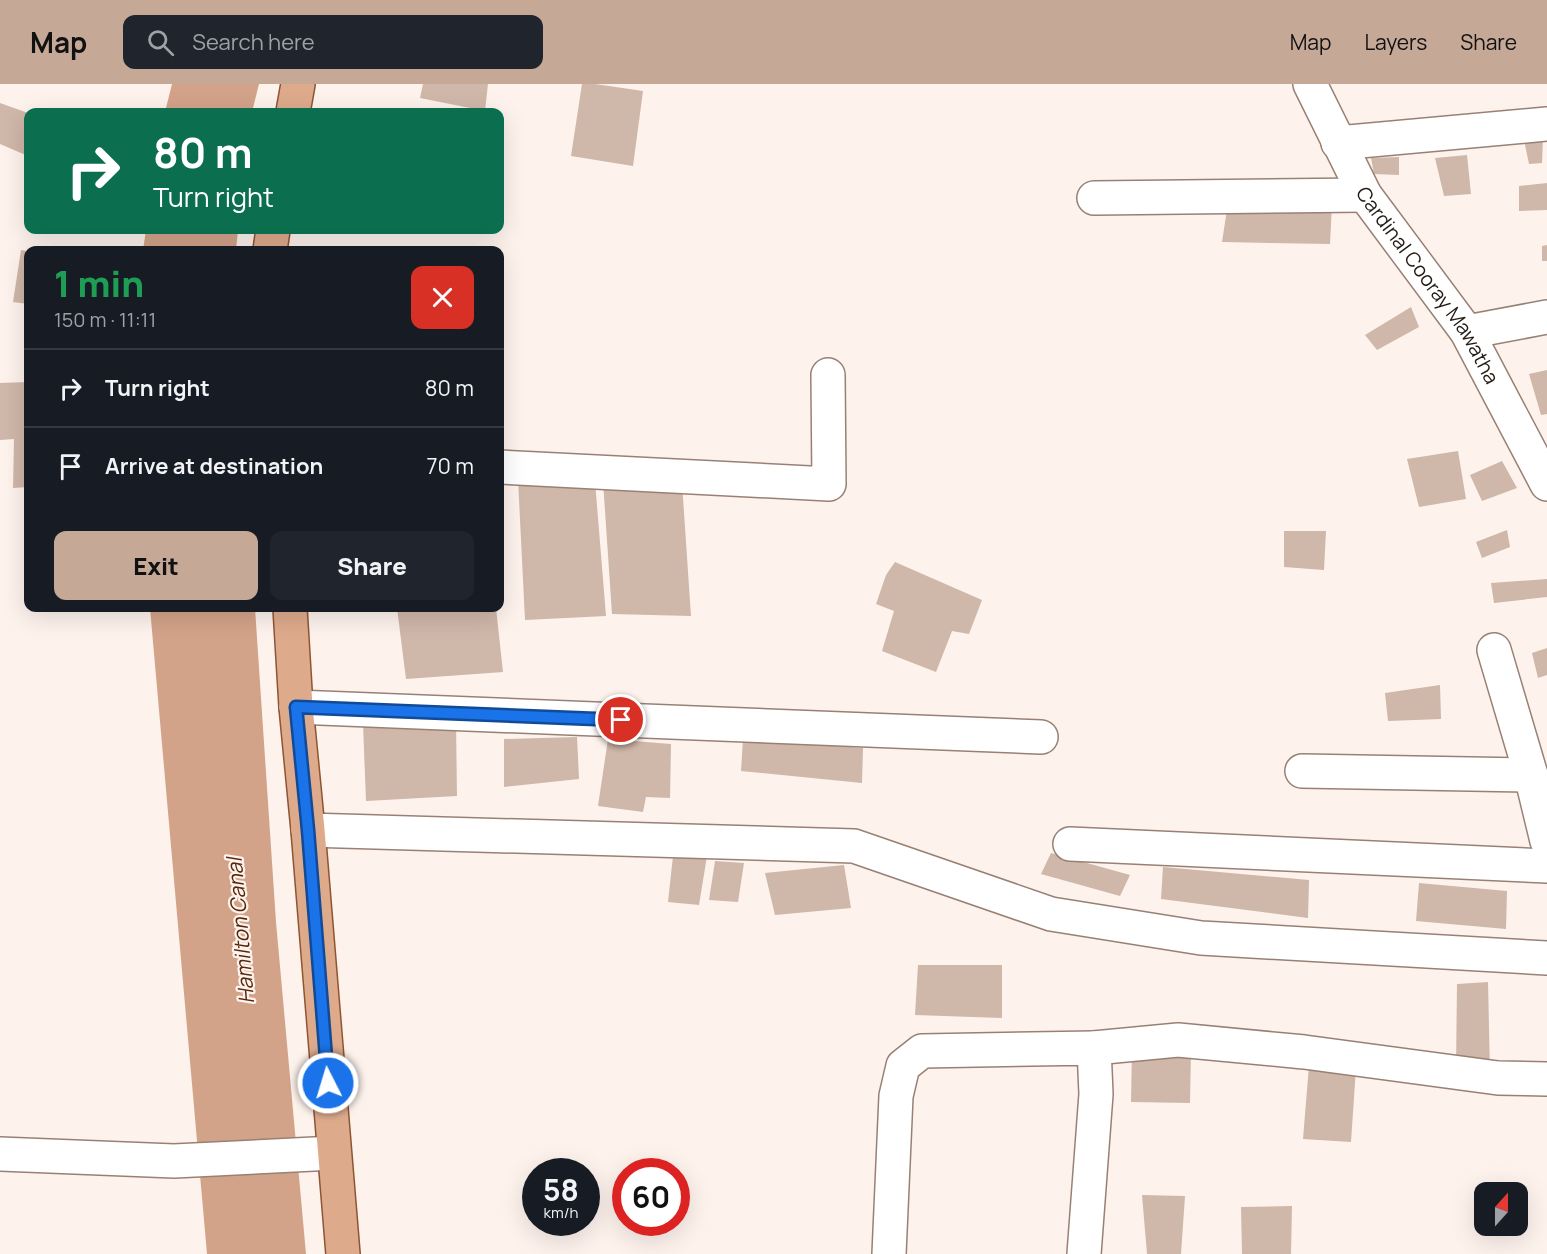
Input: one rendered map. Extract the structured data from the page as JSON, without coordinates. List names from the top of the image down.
{
  "streets": {
    "street": ["Cardinal Cooray Mawatha"]
  },
  "water": ["Hamilton Canal"],
  "north": "top",
  "page": {
    "header": "Map",
    "search": "Search here",
    "nav": ["Map", "Layers", "Share"],
    "turn": ["80 m", "Turn right"],
    "heading": ["1 min", "150 m · 11:11"],
    "list": [
      {
        "name": "Turn right",
        "value": "80 m"
      },
      {
        "name": "Arrive at destination",
        "value": "70 m"
      }
    ],
    "buttons": ["Exit", "Share"],
    "speed": "58 km/h",
    "limit": "60"
  }
}
